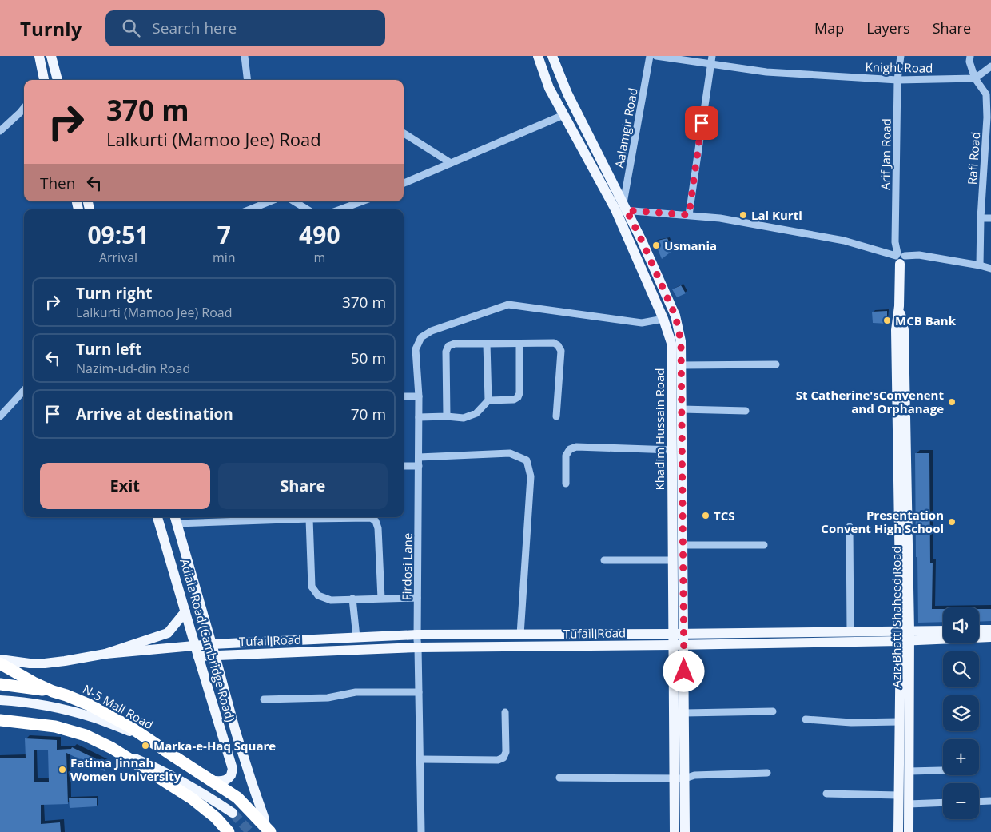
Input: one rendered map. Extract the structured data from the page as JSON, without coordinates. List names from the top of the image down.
{
  "streets": {
    "highway": ["N-5 Mall Road"],
    "main road": [
      "Khadim Hussain Road",
      "Aziz Bhatti Shaheed Road",
      "Tufail Road",
      "Adiala Road (Cambridge Road)"
    ],
    "street": [
      "Knight Road",
      "Aalamgir Road",
      "Arif Jan Road",
      "Rafi Road",
      "Firdosi Lane"
    ]
  },
  "crossings": [
    ["Knight Road", "Arif Jan Road"],
    ["Knight Road", "Rafi Road"],
    ["Aalamgir Road", "Khadim Hussain Road"],
    ["Arif Jan Road", "Aziz Bhatti Shaheed Road"],
    ["Khadim Hussain Road", "Firdosi Lane"],
    ["Khadim Hussain Road", "Tufail Road"],
    ["Firdosi Lane", "Tufail Road"],
    ["Aziz Bhatti Shaheed Road", "Tufail Road"],
    ["Tufail Road", "Adiala Road (Cambridge Road)"],
    ["Adiala Road (Cambridge Road)", "N-5 Mall Road"]
  ],
  "places": [
    "Lal Kurti",
    "Usmania",
    "MCB Bank",
    "St Catherine'sConvenent and Orphanage",
    "TCS",
    "Presentation Convent High School",
    "Marka-e-Haq Square",
    "Fatima Jinnah Women University"
  ],
  "page": {
    "header": "Turnly",
    "search": "Search here",
    "nav": ["Map", "Layers", "Share"],
    "turn": ["370 m", "Lalkurti (Mamoo Jee) Road"],
    "then": "Then",
    "eta": [
      "09:51",
      "Arrival",
      "7",
      "min",
      "490",
      "m"
    ],
    "list": [
      {
        "name": "Turn right",
        "note": "Lalkurti (Mamoo Jee) Road",
        "value": "370 m"
      },
      {
        "name": "Turn left",
        "note": "Nazim-ud-din Road",
        "value": "50 m"
      },
      {
        "name": "Arrive at destination",
        "value": "70 m"
      }
    ],
    "buttons": ["Exit", "Share"],
    "map_buttons": ["+", "−"]
  }
}
